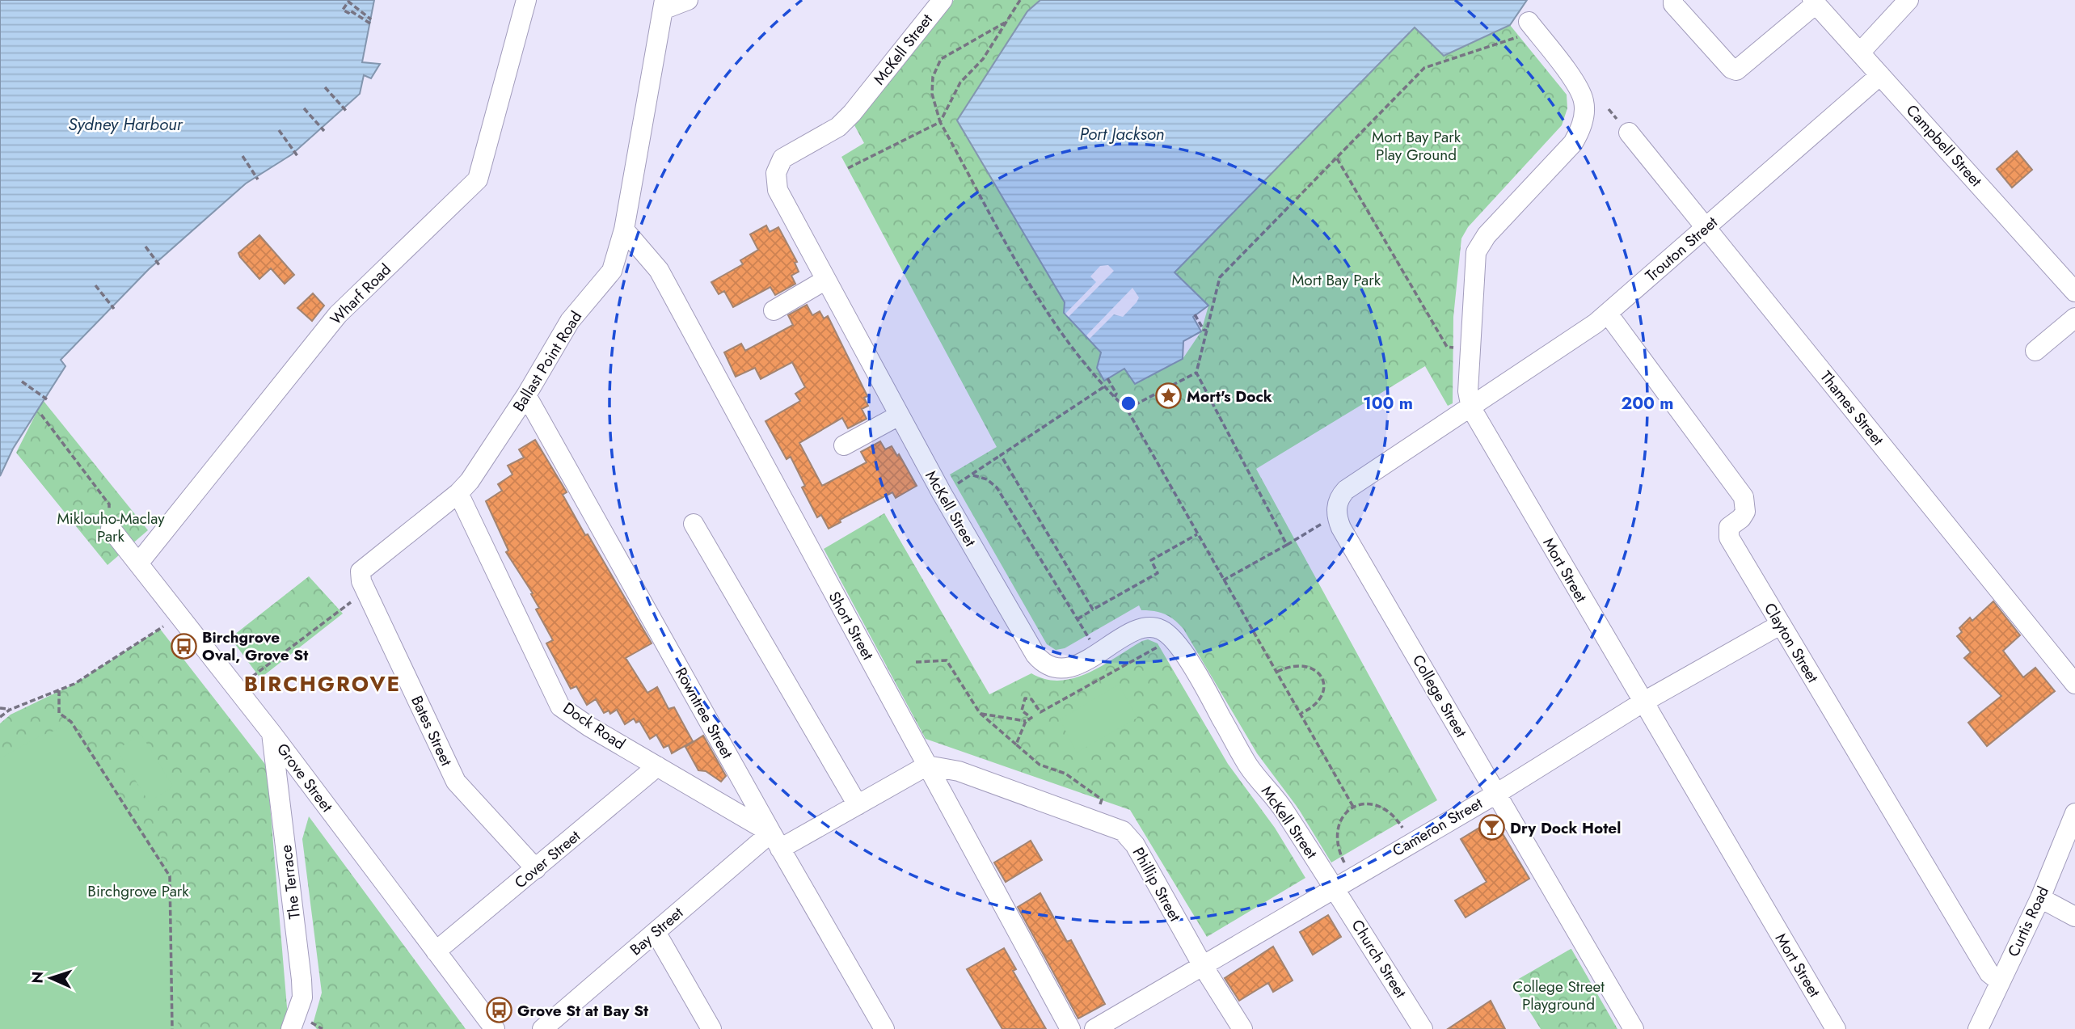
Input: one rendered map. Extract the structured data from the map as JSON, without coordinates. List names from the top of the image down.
{
  "streets": {
    "street": [
      "McKell Street",
      "Campbell Street",
      "Trouton Street",
      "Wharf Road",
      "Ballast Point Road",
      "Thames Street",
      "Mort Street",
      "Short Street",
      "Clayton Street",
      "College Street",
      "Rowntree Street",
      "Dock Road",
      "Bates Street",
      "Grove Street",
      "Cameron Street",
      "Cover Street",
      "The Terrace",
      "Phillip Street",
      "Curtis Road",
      "Bay Street",
      "Church Street"
    ]
  },
  "crossings": [
    ["McKell Street", "Cameron Street"],
    ["McKell Street", "Church Street"],
    ["Campbell Street", "Trouton Street"],
    ["Trouton Street", "Thames Street"],
    ["Trouton Street", "Mort Street"],
    ["Trouton Street", "Clayton Street"],
    ["Wharf Road", "Grove Street"],
    ["Ballast Point Road", "Short Street"],
    ["Ballast Point Road", "Rowntree Street"],
    ["Ballast Point Road", "Dock Road"],
    ["Ballast Point Road", "Bates Street"],
    ["Mort Street", "Cameron Street"],
    ["Short Street", "Phillip Street"],
    ["Short Street", "Bay Street"],
    ["Clayton Street", "Cameron Street"],
    ["Clayton Street", "Curtis Road"],
    ["College Street", "Cameron Street"],
    ["Rowntree Street", "Dock Road"],
    ["Rowntree Street", "Bay Street"],
    ["Dock Road", "Cover Street"],
    ["Dock Road", "Bay Street"],
    ["Bates Street", "Cover Street"],
    ["Grove Street", "Cover Street"],
    ["Grove Street", "The Terrace"],
    ["Cameron Street", "Phillip Street"],
    ["Cameron Street", "Church Street"],
    ["Phillip Street", "Bay Street"]
  ],
  "districts": ["BIRCHGROVE"],
  "water": ["Sydney Harbour", "Port Jackson"],
  "parks": [
    "Mort Bay Park Play Ground",
    "Mort Bay Park",
    "Miklouho-Maclay Park",
    "Birchgrove Park",
    "College Street Playground"
  ],
  "places": {
    "place": ["Mort's Dock"],
    "bus stop": ["Birchgrove Oval, Grove St", "Grove St at Bay St"],
    "bar": ["Dry Dock Hotel"]
  },
  "north": "left",
  "rings": ["100 m", "200 m"]
}
